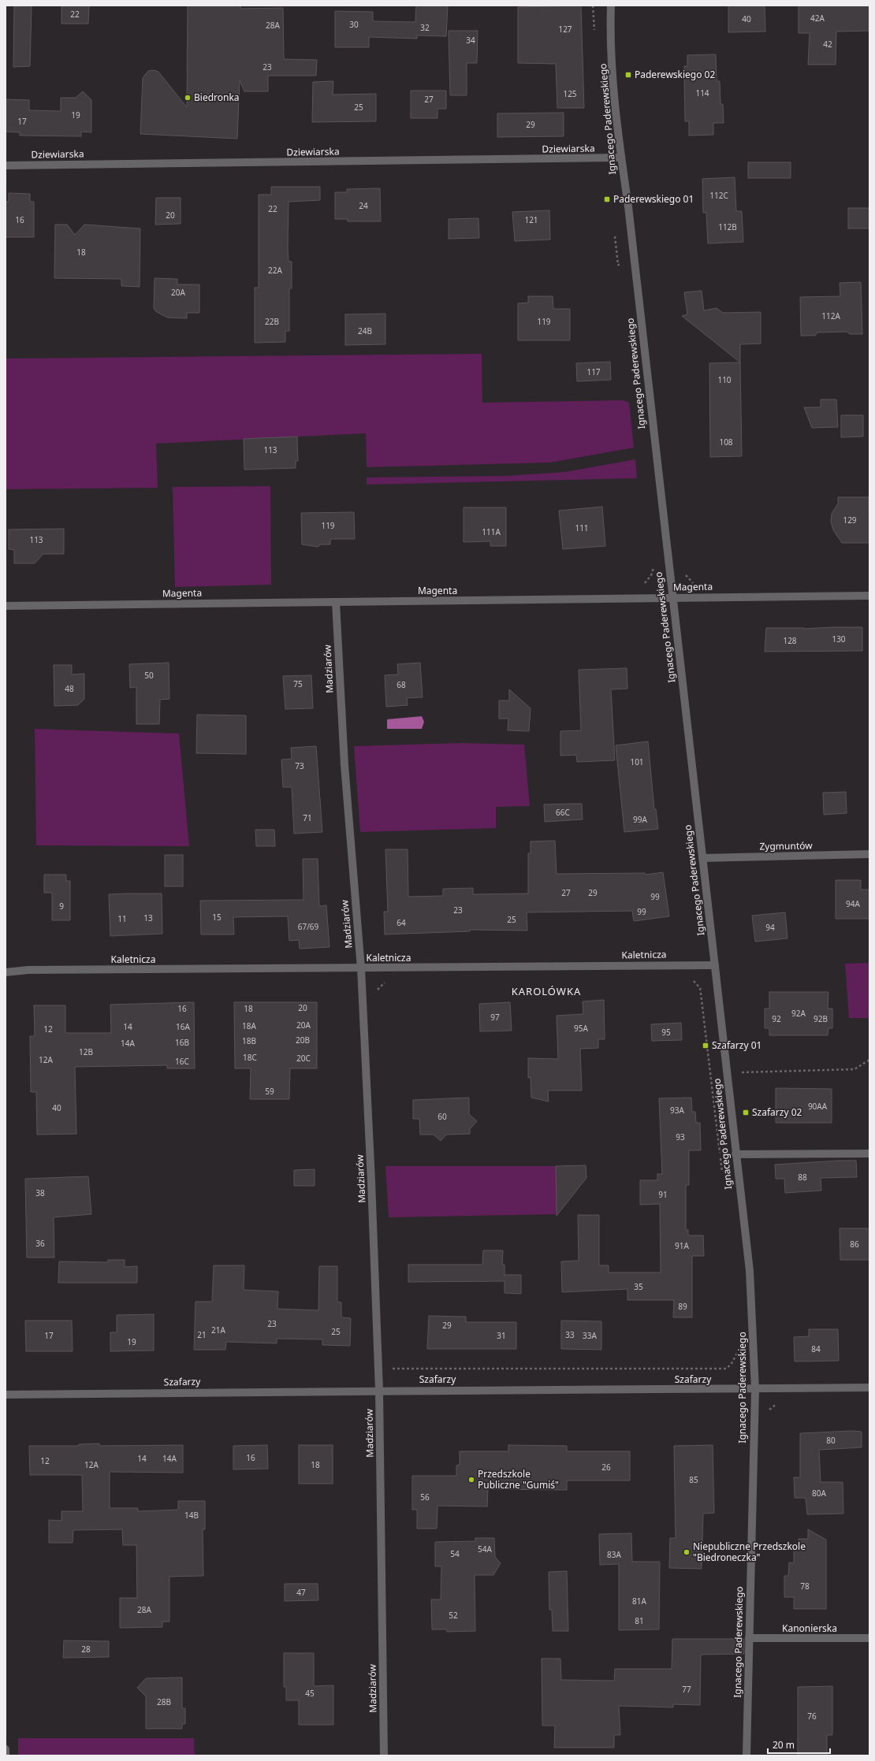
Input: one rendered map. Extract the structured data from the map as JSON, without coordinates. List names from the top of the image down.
{
  "streets": {
    "street": [
      "Ignacego Paderewskiego",
      "Dziewiarska",
      "Magenta",
      "Madziarów",
      "Zygmuntów",
      "Kaletnicza",
      "Szafarzy",
      "Kanonierska"
    ]
  },
  "crossings": [
    ["Ignacego Paderewskiego", "Dziewiarska"],
    ["Ignacego Paderewskiego", "Magenta"],
    ["Ignacego Paderewskiego", "Zygmuntów"],
    ["Ignacego Paderewskiego", "Kaletnicza"],
    ["Ignacego Paderewskiego", "Szafarzy"],
    ["Ignacego Paderewskiego", "Kanonierska"],
    ["Magenta", "Madziarów"],
    ["Madziarów", "Kaletnicza"],
    ["Madziarów", "Szafarzy"]
  ],
  "districts": ["KAROLÓWKA"],
  "places": {
    "transit": [
      "Paderewskiego 02",
      "Paderewskiego 01",
      "Szafarzy 01",
      "Szafarzy 02"
    ],
    "other": ["Biedronka", "Przedszkole Publiczne \"Gumiś\"", "Niepubliczne Przedszkole \"Biedroneczka\""]
  },
  "house_numbers": [
    "22",
    "42A",
    "40",
    "30",
    "28A",
    "32",
    "127",
    "34",
    "42",
    "23",
    "114",
    "125",
    "27",
    "25",
    "19",
    "17",
    "29",
    "112C",
    "24",
    "22",
    "20",
    "16",
    "121",
    "112B",
    "18",
    "22A",
    "20A",
    "112A",
    "22B",
    "119",
    "24B",
    "117",
    "110",
    "108",
    "113",
    "129",
    "119",
    "111",
    "111A",
    "113",
    "130",
    "128",
    "50",
    "75",
    "68",
    "48",
    "101",
    "73",
    "66C",
    "71",
    "99A",
    "27",
    "29",
    "99",
    "94A",
    "9",
    "23",
    "99",
    "15",
    "13",
    "11",
    "25",
    "64",
    "67/69",
    "94",
    "20",
    "16",
    "18",
    "92A",
    "97",
    "92",
    "92B",
    "20A",
    "18A",
    "14",
    "16A",
    "95A",
    "12",
    "95",
    "20B",
    "18B",
    "16B",
    "14A",
    "12B",
    "18C",
    "20C",
    "12A",
    "16C",
    "59",
    "90AA",
    "40",
    "93A",
    "60",
    "93",
    "88",
    "38",
    "91",
    "36",
    "86",
    "91A",
    "35",
    "89",
    "23",
    "29",
    "21A",
    "25",
    "21",
    "33",
    "17",
    "31",
    "33A",
    "19",
    "84",
    "80",
    "16",
    "14",
    "14A",
    "12",
    "12A",
    "18",
    "26",
    "85",
    "80A",
    "56",
    "14B",
    "54A",
    "54",
    "83A",
    "78",
    "47",
    "81A",
    "28A",
    "52",
    "81",
    "28",
    "77",
    "45",
    "28B",
    "76"
  ],
  "scale_bar": "20 m"
}
